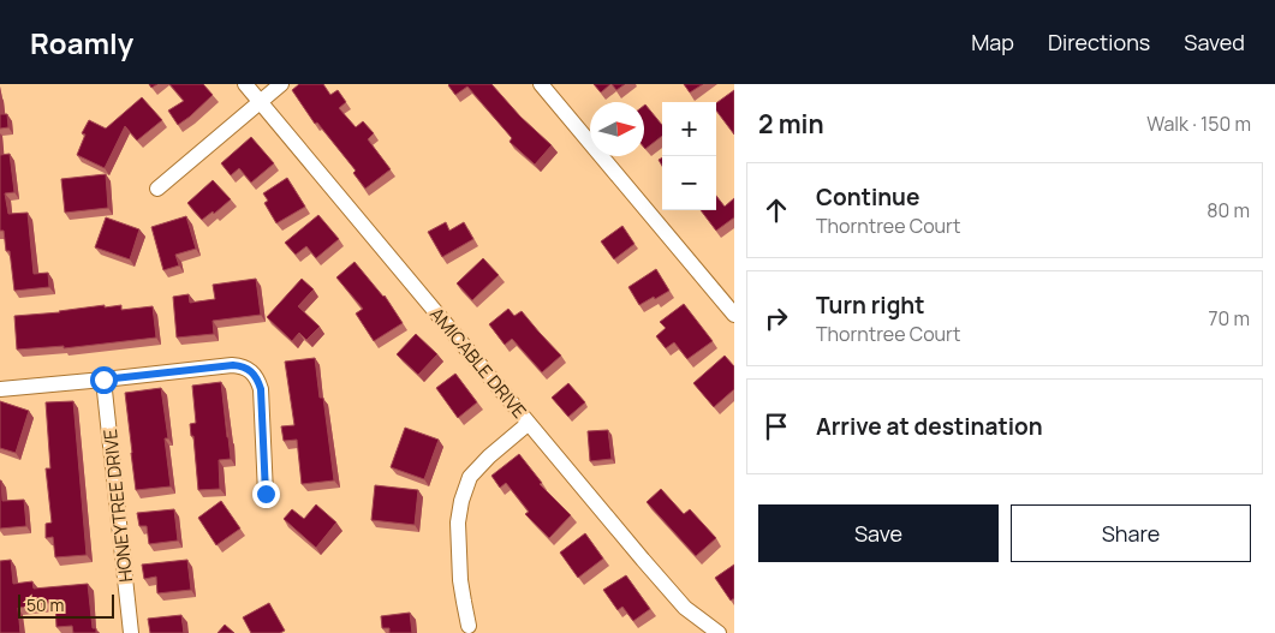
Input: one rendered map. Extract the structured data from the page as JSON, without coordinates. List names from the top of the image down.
{
  "streets": {
    "street": ["AMICABLE DRIVE", "HONEYTREE DRIVE"]
  },
  "scale_bar": "50 m",
  "north": "right",
  "page": {
    "header": "Roamly",
    "nav": ["Map", "Directions", "Saved"],
    "heading": ["2 min", "Walk · 150 m"],
    "map_buttons": ["+", "−"],
    "list": [
      ["Continue", "Thorntree Court", "80 m"],
      ["Turn right", "Thorntree Court", "70 m"],
      "Arrive at destination"
    ],
    "buttons": ["Save", "Share"],
    "scale": "50 m"
  }
}
